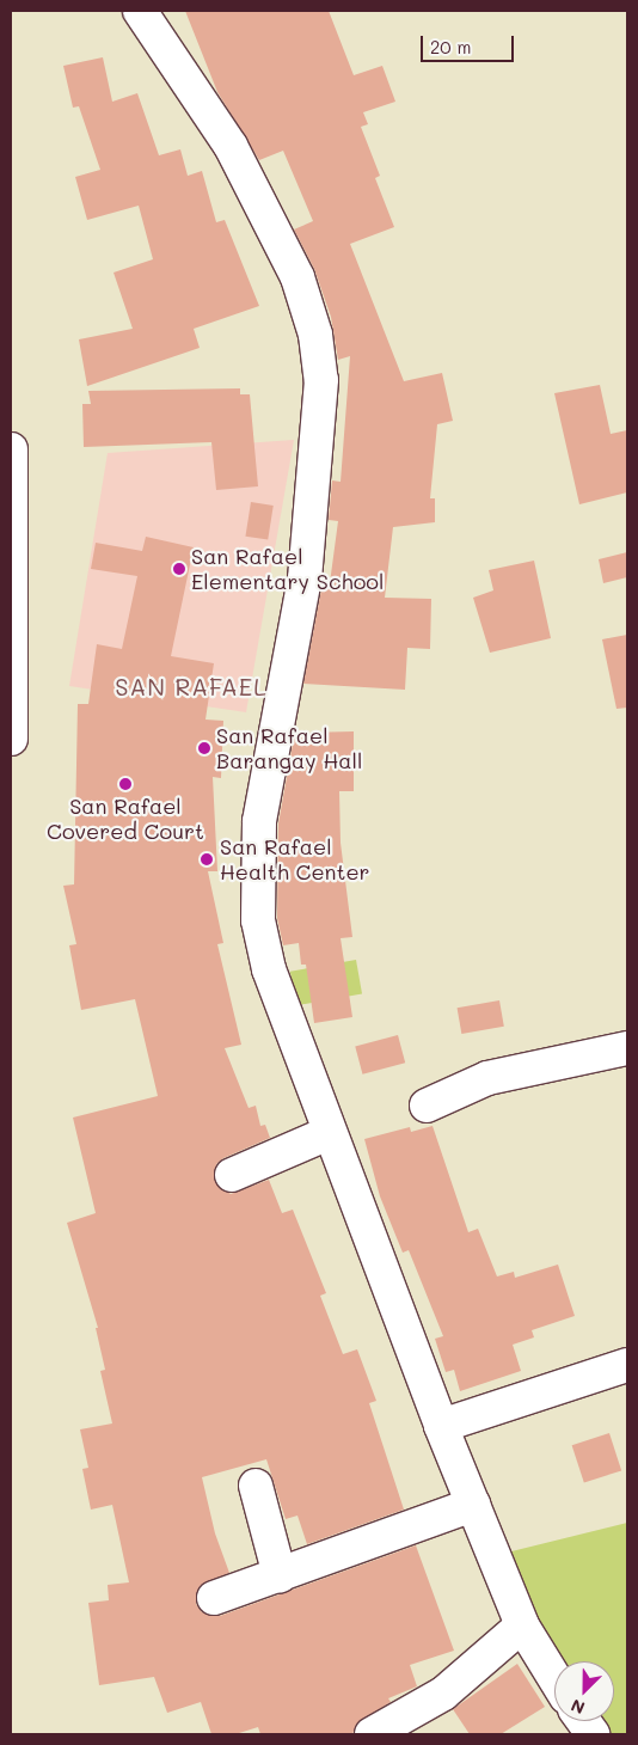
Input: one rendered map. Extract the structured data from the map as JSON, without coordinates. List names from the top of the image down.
{
  "districts": ["SAN RAFAEL"],
  "places": [
    "San Rafael Elementary School",
    "San Rafael Barangay Hall",
    "San Rafael Covered Court",
    "San Rafael Health Center"
  ],
  "scale_bar": "20 m",
  "north": "bottom left"
}
